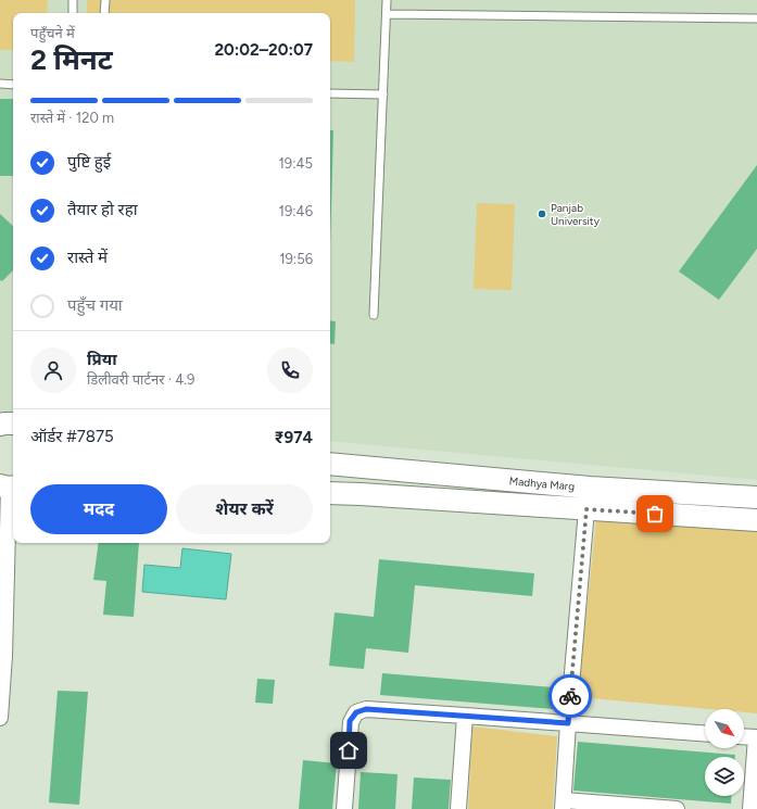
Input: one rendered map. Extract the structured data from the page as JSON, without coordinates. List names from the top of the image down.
{
  "streets": {
    "main road": ["Madhya Marg"]
  },
  "places": ["Panjab University"],
  "north": "bottom right",
  "page": {
    "heading": ["2 मिनट", "पहुँचने में", "20:02–20:07"],
    "panel": [
      "प्रिया",
      "डिलीवरी पार्टनर · 4.9",
      "ऑर्डर #7875",
      "₹974"
    ],
    "bar": "रास्ते में · 120 m",
    "list": [
      ["पुष्टि हुई", "19:45"],
      ["तैयार हो रहा", "19:46"],
      ["रास्ते में", "19:56"],
      "पहुँच गया"
    ],
    "buttons": ["मदद", "शेयर करें"]
  }
}
